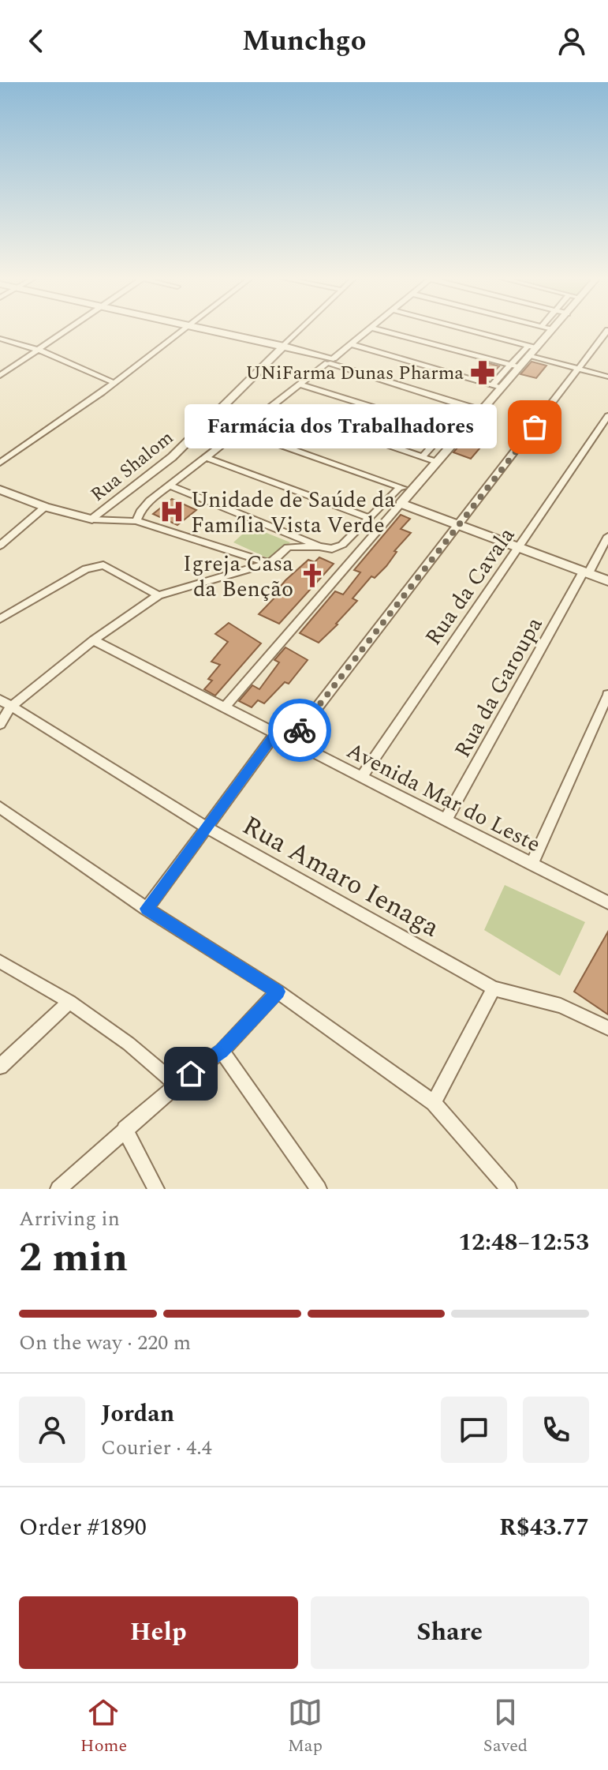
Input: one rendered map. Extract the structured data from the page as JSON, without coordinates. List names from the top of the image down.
{
  "streets": {
    "street": [
      "Rua Shalom",
      "Rua da Cavala",
      "Rua da Garoupa",
      "Avenida Mar do Leste",
      "Rua Amaro Ienaga"
    ]
  },
  "crossings": [
    ["Rua da Cavala", "Avenida Mar do Leste"],
    ["Rua da Garoupa", "Avenida Mar do Leste"]
  ],
  "places": {
    "pharmacy": ["UNiFarma Dunas Pharma"],
    "other": ["Farmácia dos Trabalhadores"],
    "hospital": ["Unidade de Saúde da Família Vista Verde"],
    "church": ["Igreja Casa da Benção"]
  },
  "page": {
    "header": "Munchgo",
    "bubble": "Farmácia dos Trabalhadores",
    "heading": ["2 min", "Arriving in", "12:48–12:53"],
    "panel": [
      "Jordan",
      "Courier · 4.4",
      "Order #1890",
      "R$43.77"
    ],
    "bar": "On the way · 220 m",
    "buttons": ["Help", "Share"],
    "tabs": ["Home", "Map", "Saved"]
  }
}
